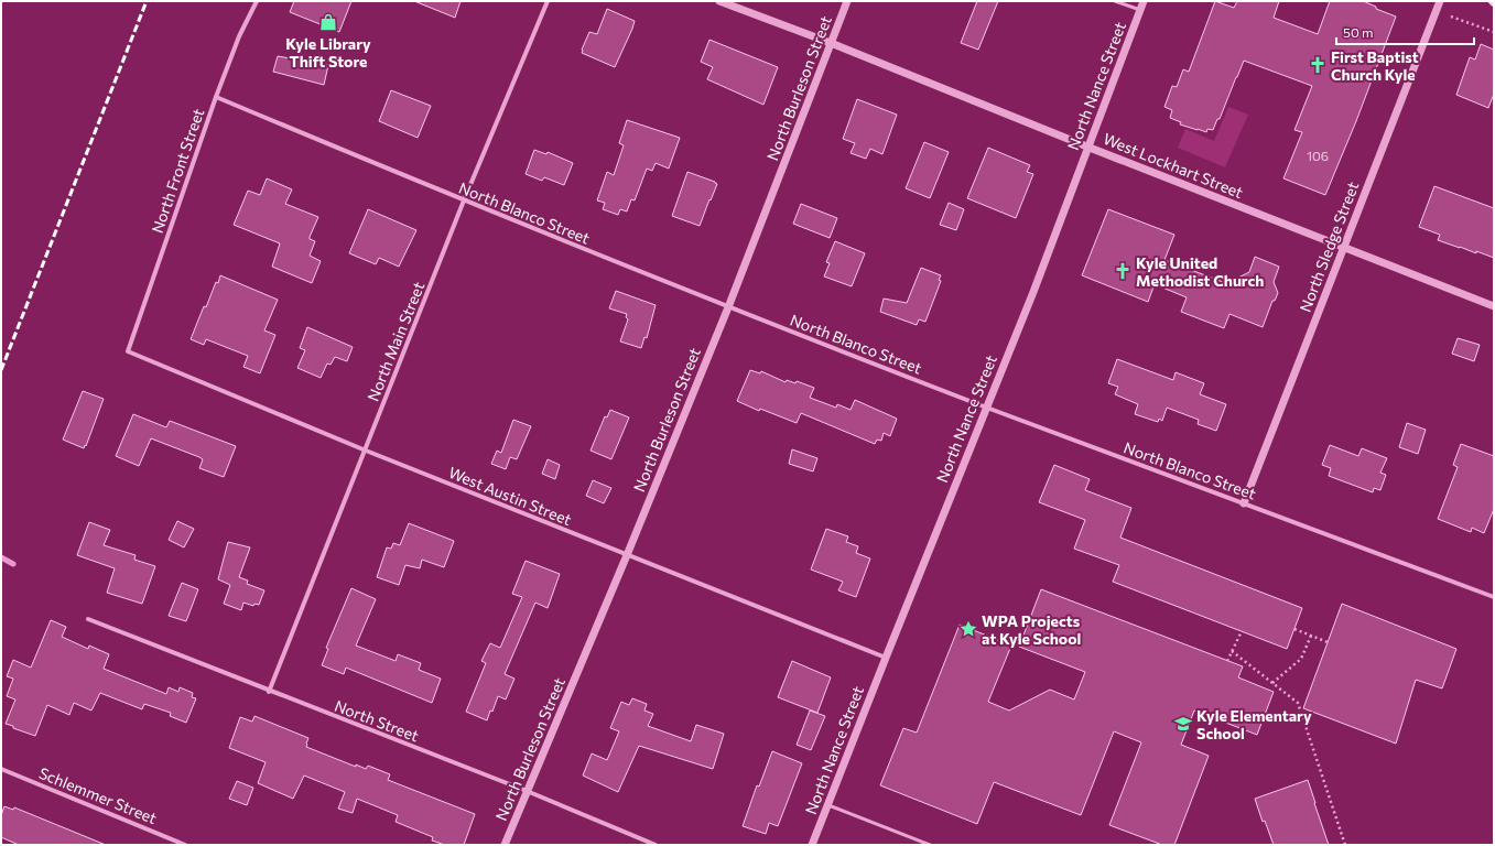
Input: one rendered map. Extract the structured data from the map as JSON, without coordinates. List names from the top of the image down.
{
  "streets": {
    "street": [
      "North Nance Street",
      "North Burleson Street",
      "West Lockhart Street",
      "North Front Street",
      "North Blanco Street",
      "North Sledge Street",
      "North Main Street",
      "West Austin Street",
      "North Street",
      "Schlemmer Street"
    ]
  },
  "crossings": [
    ["North Nance Street", "West Lockhart Street"],
    ["North Nance Street", "North Blanco Street"],
    ["North Nance Street", "West Austin Street"],
    ["North Burleson Street", "West Lockhart Street"],
    ["North Burleson Street", "North Blanco Street"],
    ["North Burleson Street", "West Austin Street"],
    ["North Burleson Street", "North Street"],
    ["West Lockhart Street", "North Sledge Street"],
    ["North Front Street", "North Blanco Street"],
    ["North Front Street", "West Austin Street"],
    ["North Blanco Street", "North Sledge Street"],
    ["North Blanco Street", "North Main Street"],
    ["North Main Street", "West Austin Street"],
    ["North Main Street", "North Street"]
  ],
  "places": {
    "shop": ["Kyle Library Thift Store"],
    "church": ["First Baptist Church Kyle", "Kyle United Methodist Church"],
    "place": ["WPA Projects at Kyle School"],
    "school or university": ["Kyle Elementary School"]
  },
  "house_numbers": ["106"],
  "scale_bar": "50 m"
}
